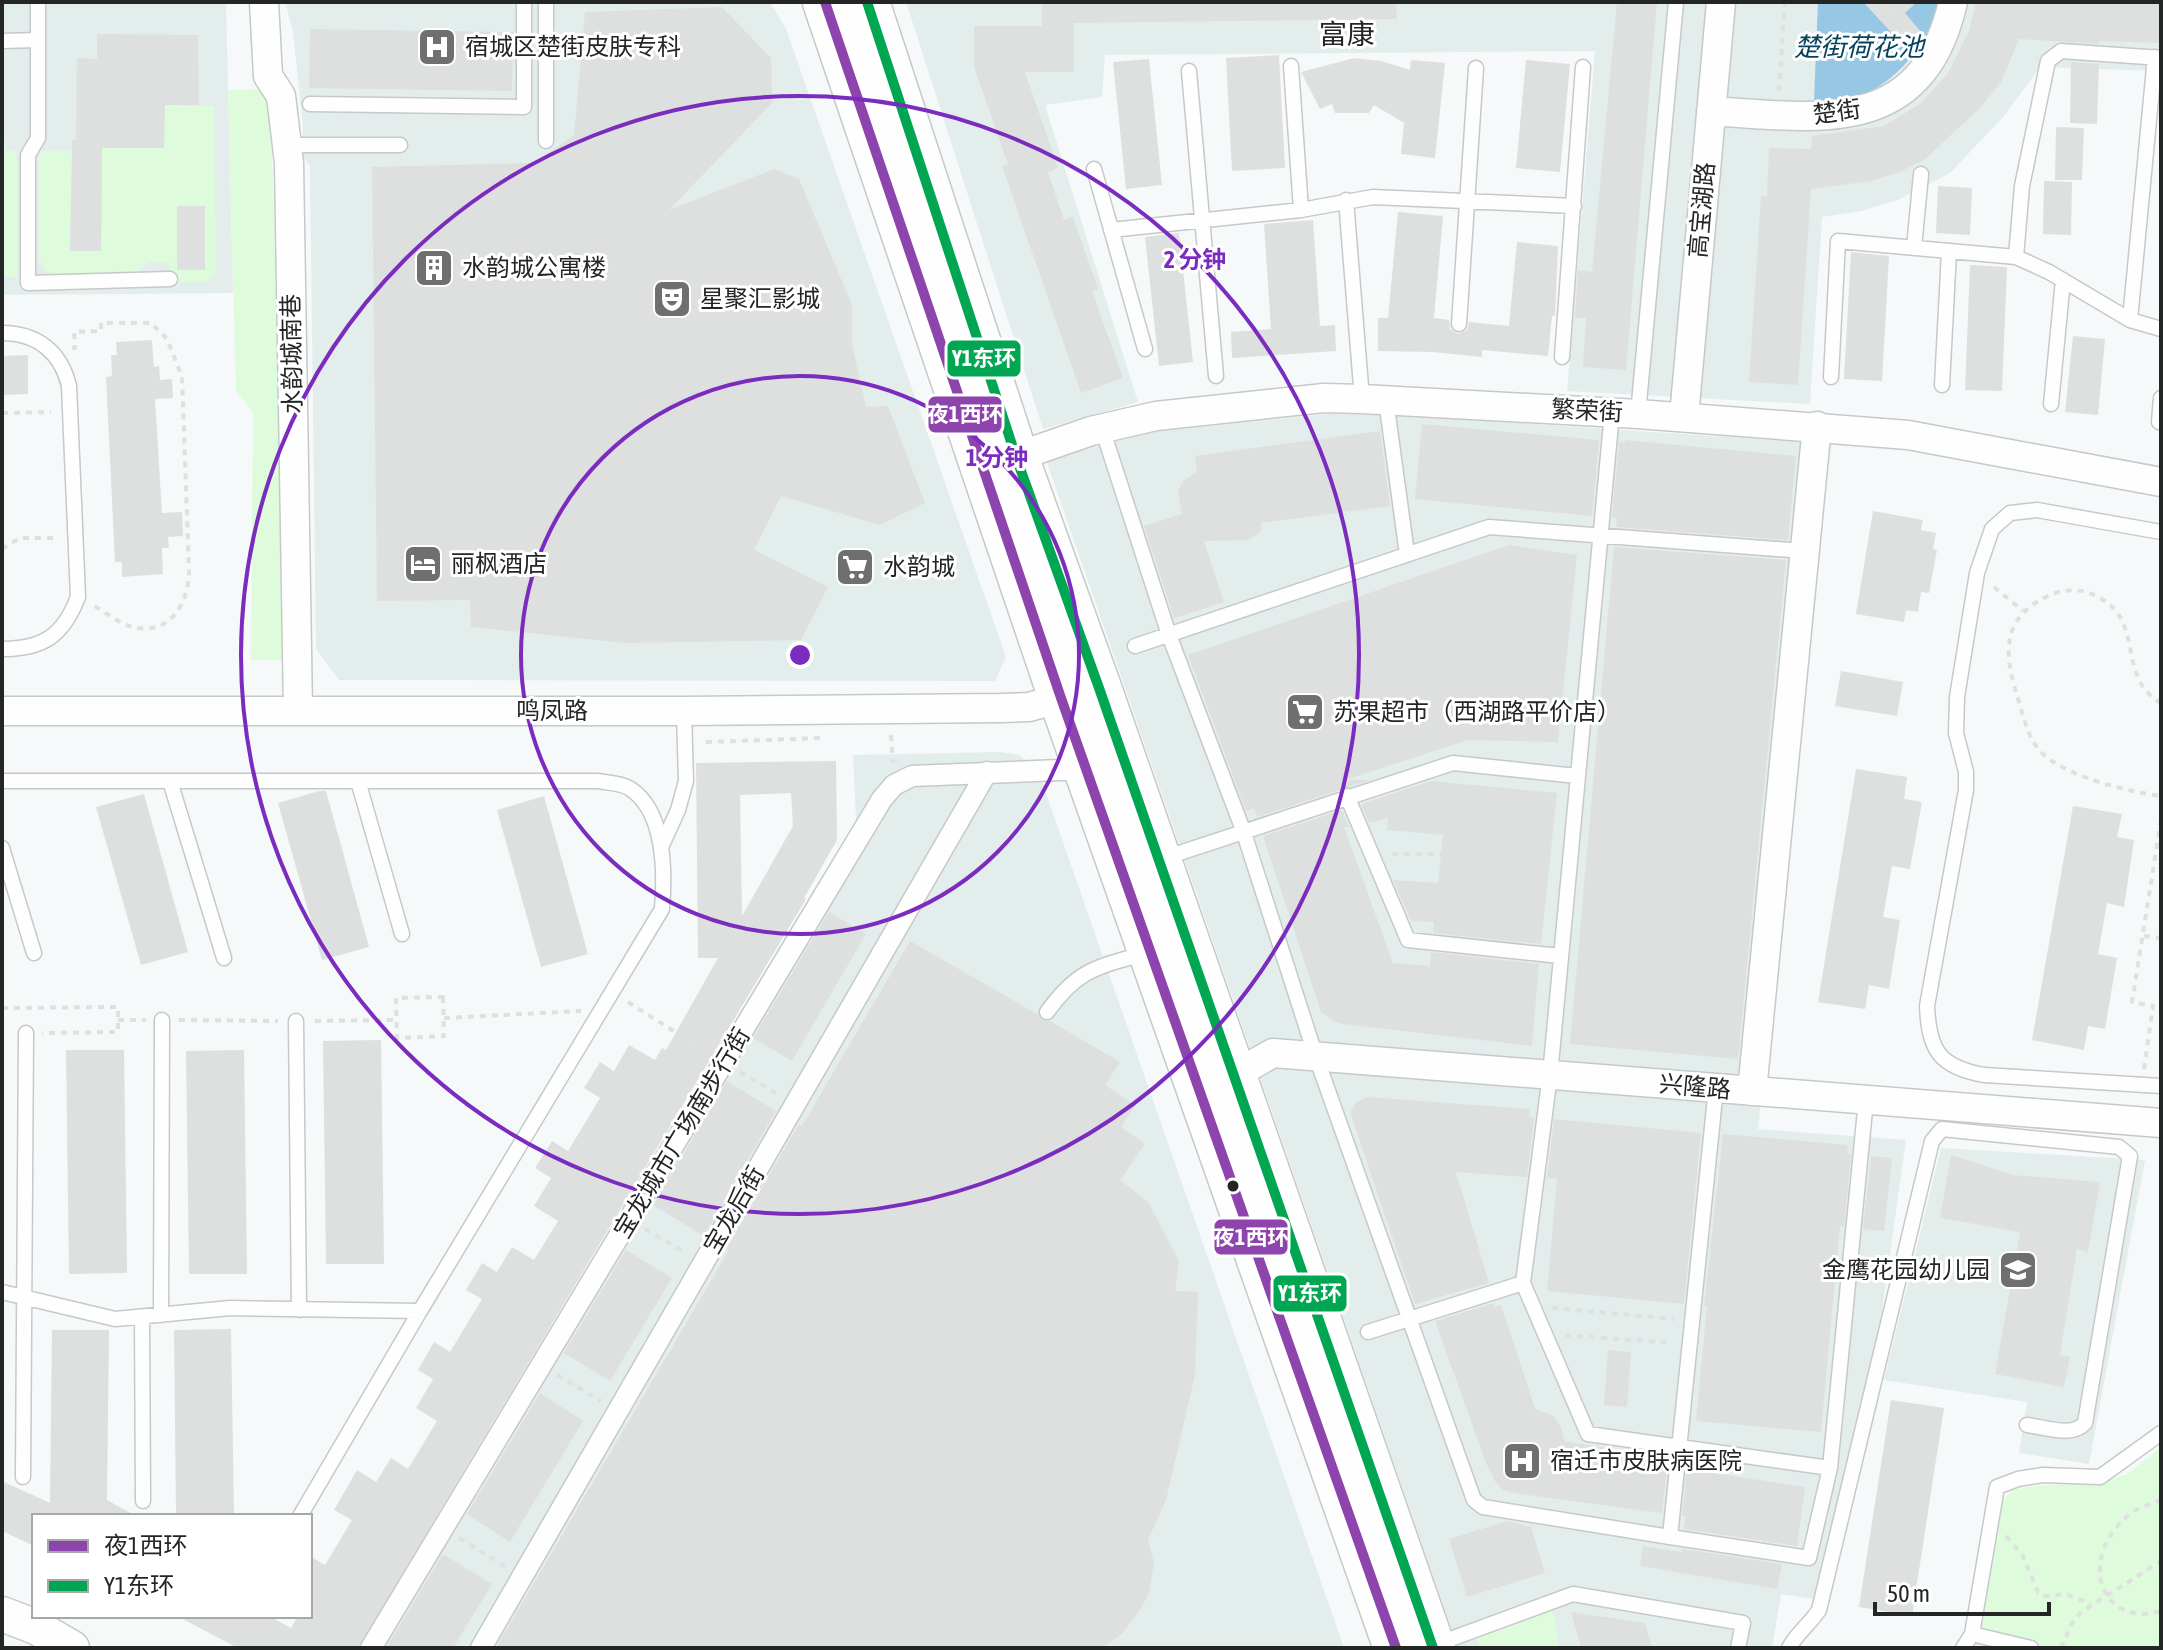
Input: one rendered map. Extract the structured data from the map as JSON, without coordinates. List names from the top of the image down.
{
  "streets": {
    "street": [
      "楚街",
      "高宝湖路",
      "水韵城南巷",
      "繁荣街",
      "鸣凤路",
      "兴隆路",
      "宝龙城市广场南步行街",
      "宝龙后街"
    ]
  },
  "crossings": [
    ["楚街", "高宝湖路"],
    ["高宝湖路", "繁荣街"],
    ["水韵城南巷", "鸣凤路"],
    ["宝龙城市广场南步行街", "宝龙后街"]
  ],
  "districts": ["富康"],
  "water": ["楚街荷花池"],
  "places": {
    "hospital": ["宿城区楚街皮肤专科", "宿迁市皮肤病医院"],
    "building": ["水韵城公寓楼"],
    "theatre": ["星聚汇影城"],
    "hotel": ["丽枫酒店"],
    "supermarket": ["水韵城", "苏果超市（西湖路平价店）"],
    "school or university": ["金鹰花园幼儿园"]
  },
  "lines": ["transit line 夜1西环", "transit line Y1东环"],
  "legend": ["夜1西环", "Y1东环"],
  "scale_bar": "50 m",
  "rings": ["2 分钟", "1 分钟"]
}
